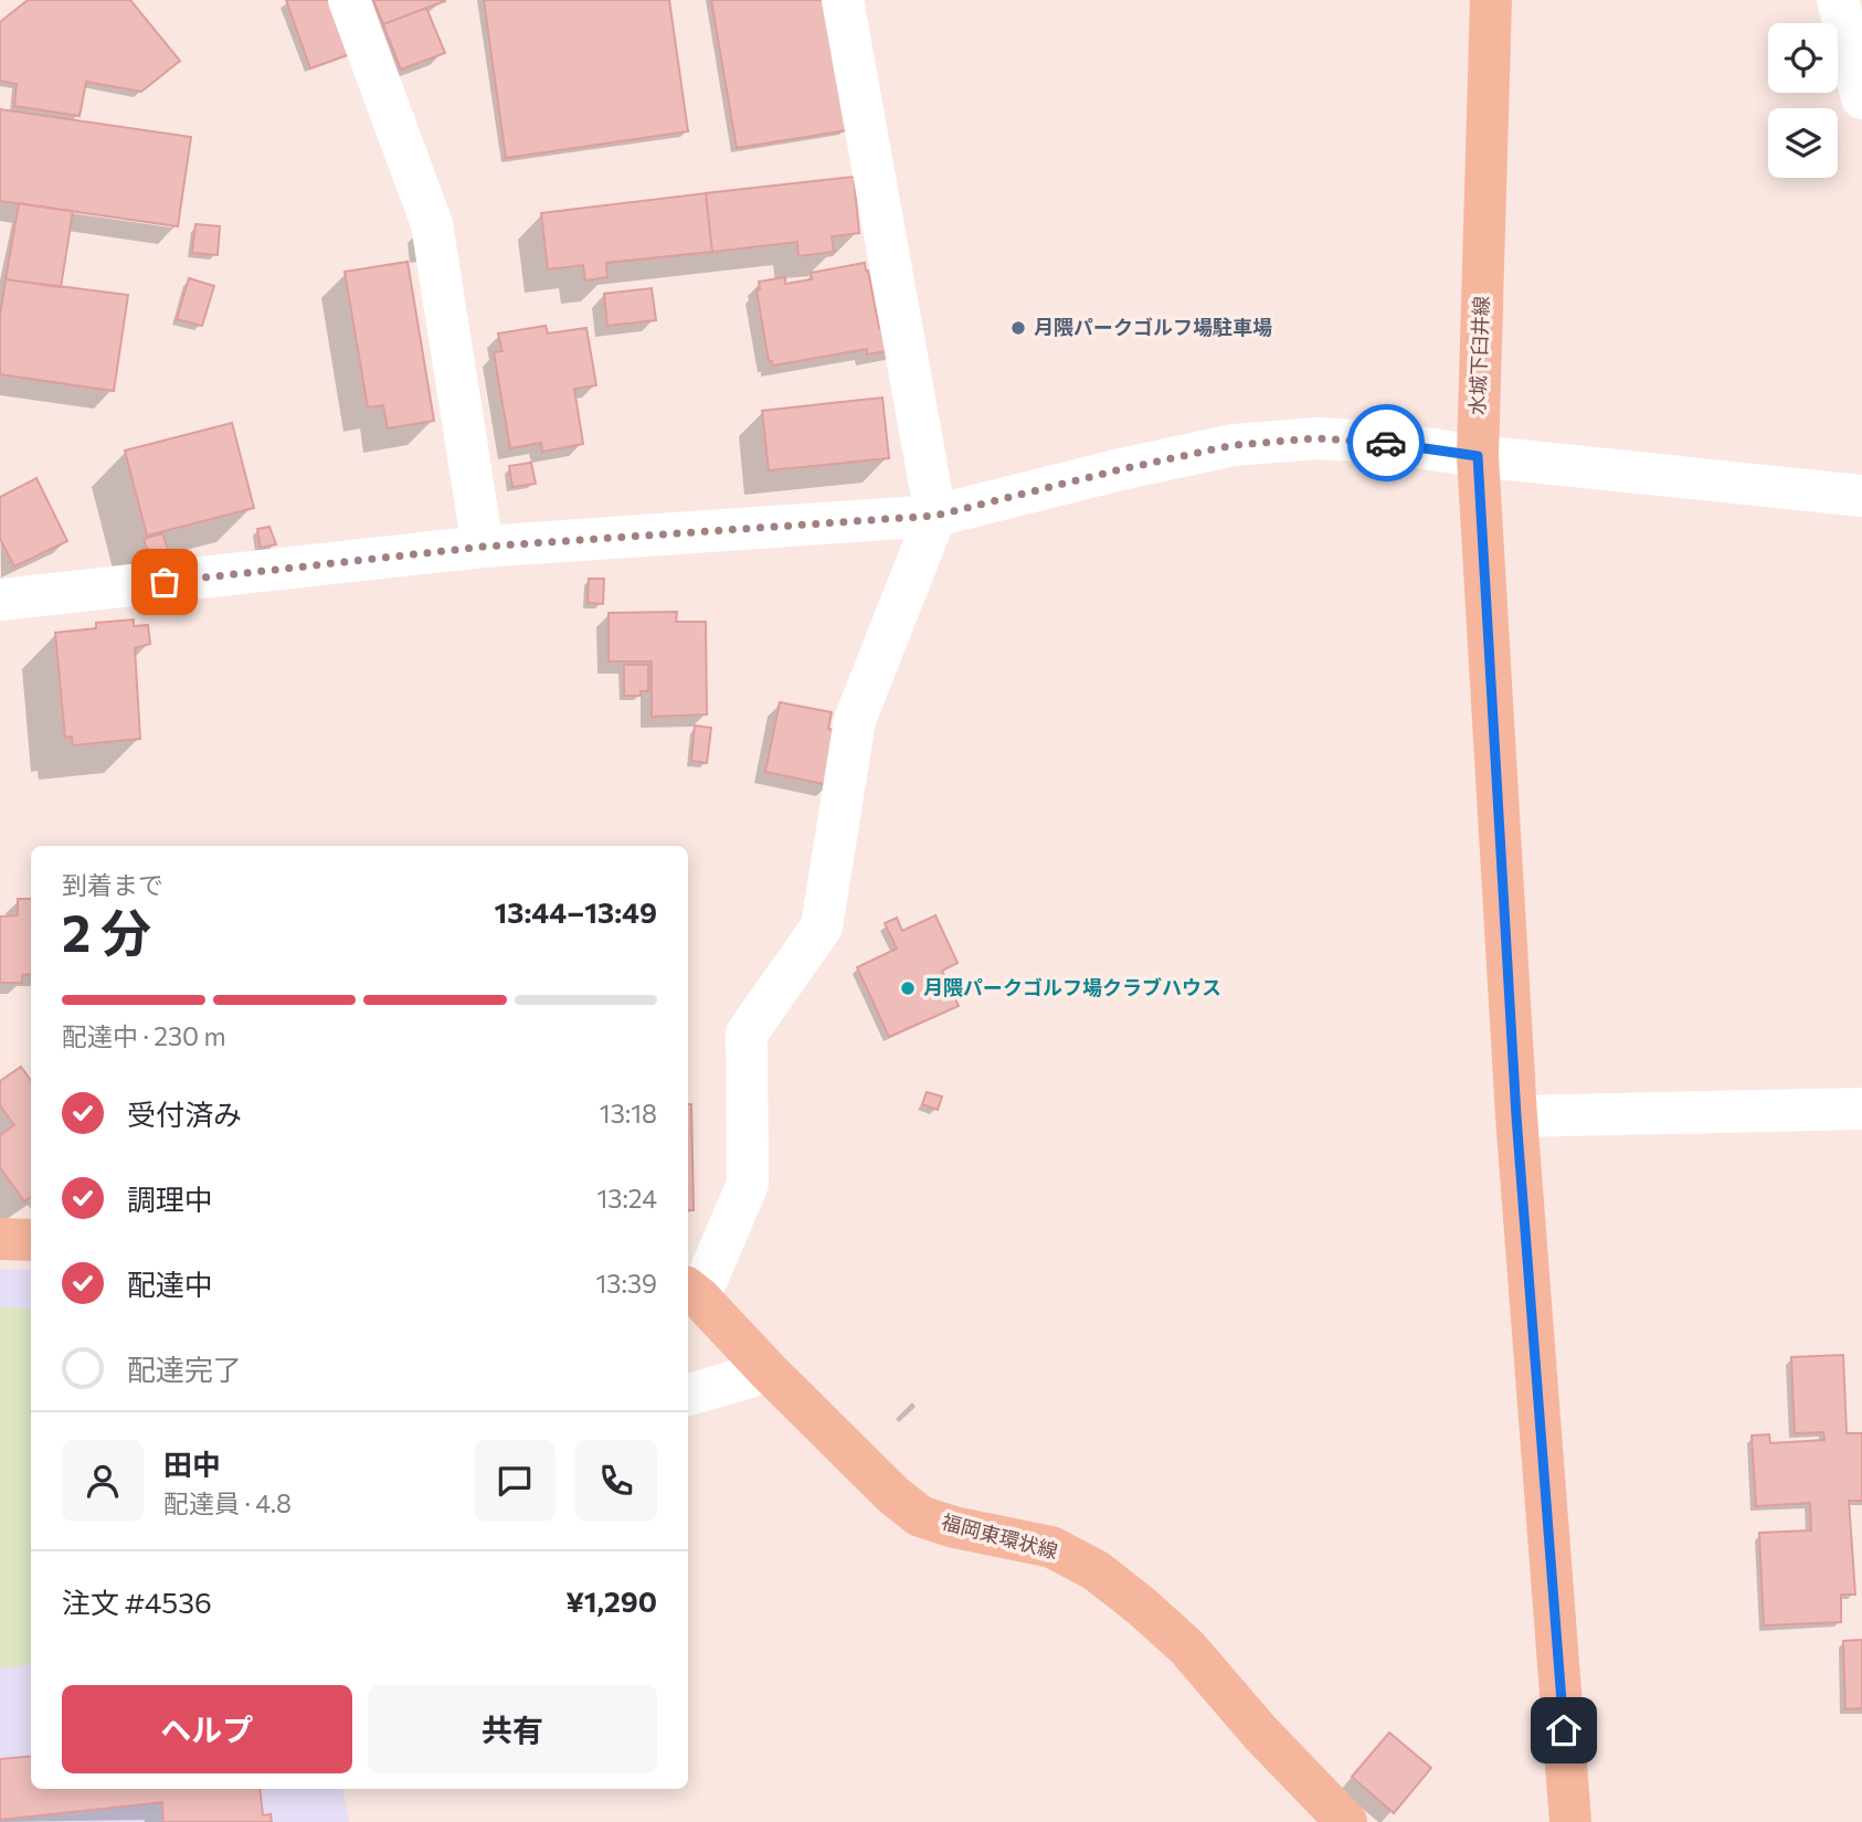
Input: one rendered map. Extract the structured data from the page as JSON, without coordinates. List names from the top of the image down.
{
  "streets": {
    "main road": ["水城下臼井線", "福岡東環状線"]
  },
  "places": ["月隈パークゴルフ場駐車場", "月隈パークゴルフ場クラブハウス"],
  "page": {
    "heading": ["2 分", "到着まで", "13:44–13:49"],
    "panel": [
      "田中",
      "配達員 · 4.8",
      "注文 #4536",
      "¥1,290"
    ],
    "bar": "配達中 · 230 m",
    "list": [
      ["受付済み", "13:18"],
      ["調理中", "13:24"],
      ["配達中", "13:39"],
      "配達完了"
    ],
    "buttons": ["ヘルプ", "共有"]
  }
}
